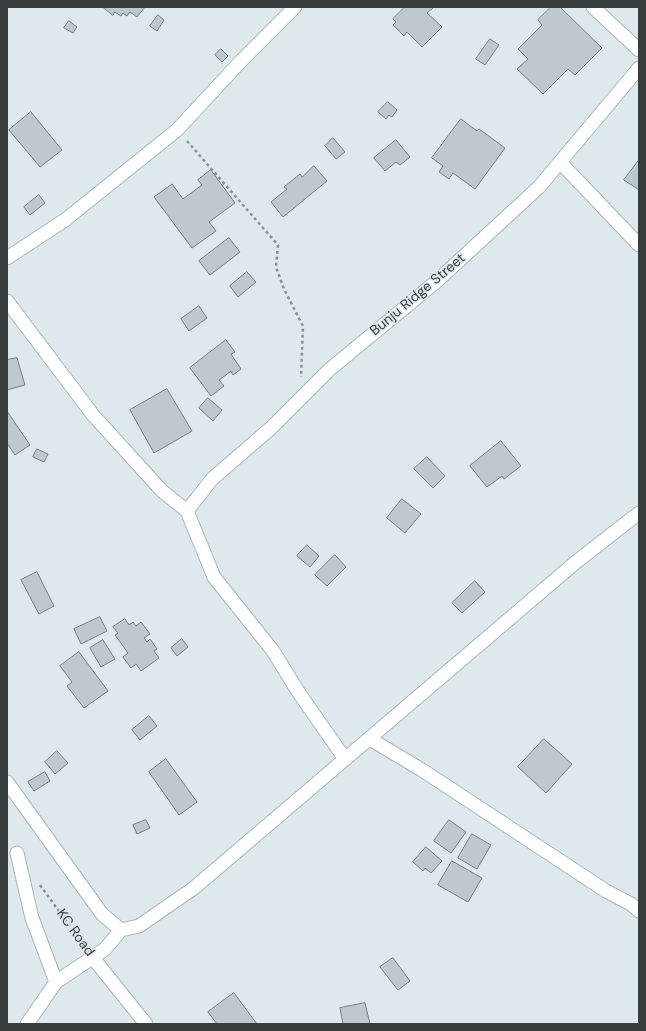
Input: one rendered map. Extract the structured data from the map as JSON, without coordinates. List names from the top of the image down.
{
  "streets": {
    "street": ["Bunju Ridge Street", "KC Road"]
  }
}
